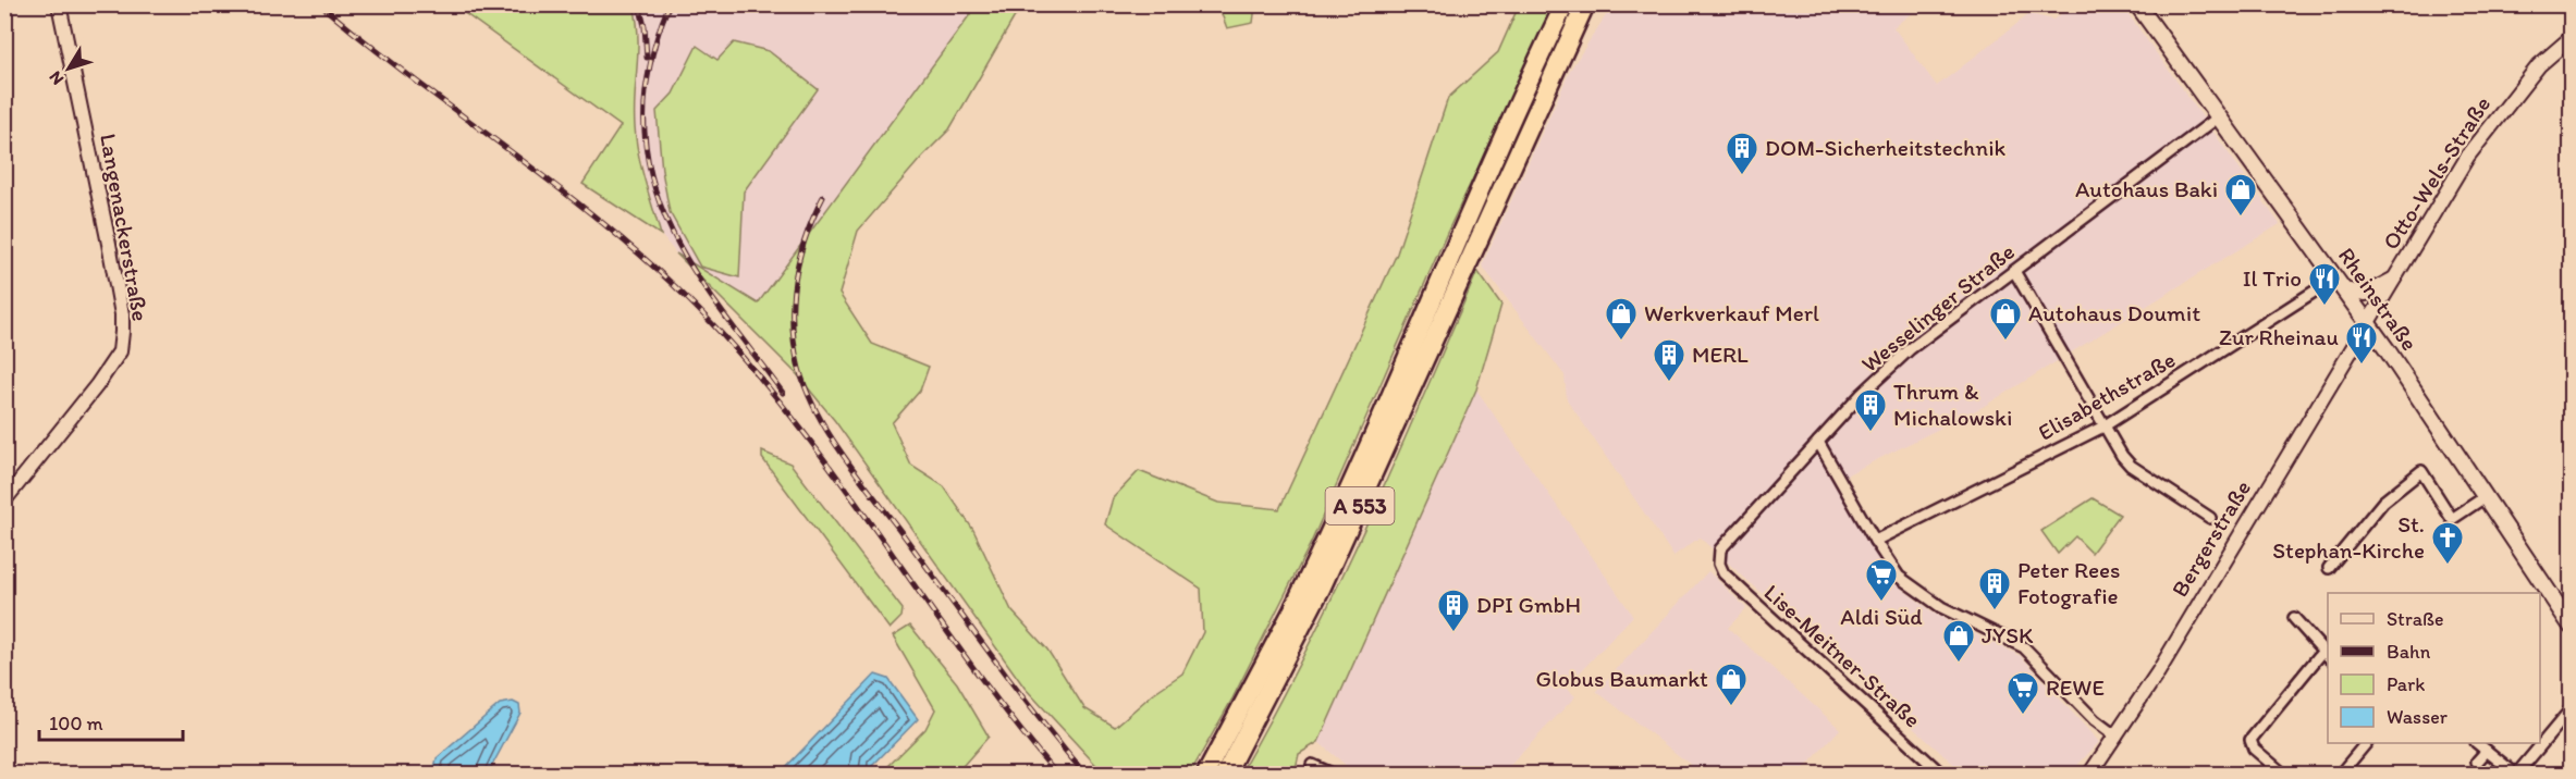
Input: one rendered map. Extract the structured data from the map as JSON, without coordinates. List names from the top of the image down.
{
  "streets": {
    "highway": ["A 553"],
    "main road": ["Rheinstraße"],
    "street": [
      "Otto-Wels-Straße",
      "Langenackerstraße",
      "Wesselinger Straße",
      "Elisabethstraße",
      "Bergerstraße",
      "Lise-Meitner-Straße"
    ]
  },
  "crossings": [
    ["Otto-Wels-Straße", "Rheinstraße"],
    ["Otto-Wels-Straße", "Bergerstraße"],
    ["Rheinstraße", "Wesselinger Straße"],
    ["Rheinstraße", "Bergerstraße"],
    ["Wesselinger Straße", "Lise-Meitner-Straße"]
  ],
  "places": {
    "building": [
      "DOM-Sicherheitstechnik",
      "MERL",
      "Thrum & Michalowski",
      "Peter Rees Fotografie",
      "DPI GmbH"
    ],
    "shop": [
      "Autohaus Baki",
      "Werkverkauf Merl",
      "Autohaus Doumit",
      "JYSK",
      "Globus Baumarkt"
    ],
    "restaurant": ["Il Trio", "Zur Rheinau"],
    "church": ["St. Stephan-Kirche"],
    "supermarket": ["Aldi Süd", "REWE"]
  },
  "legend": [
    "Straße",
    "Bahn",
    "Park",
    "Wasser"
  ],
  "scale_bar": "100 m",
  "north": "bottom left"
}
